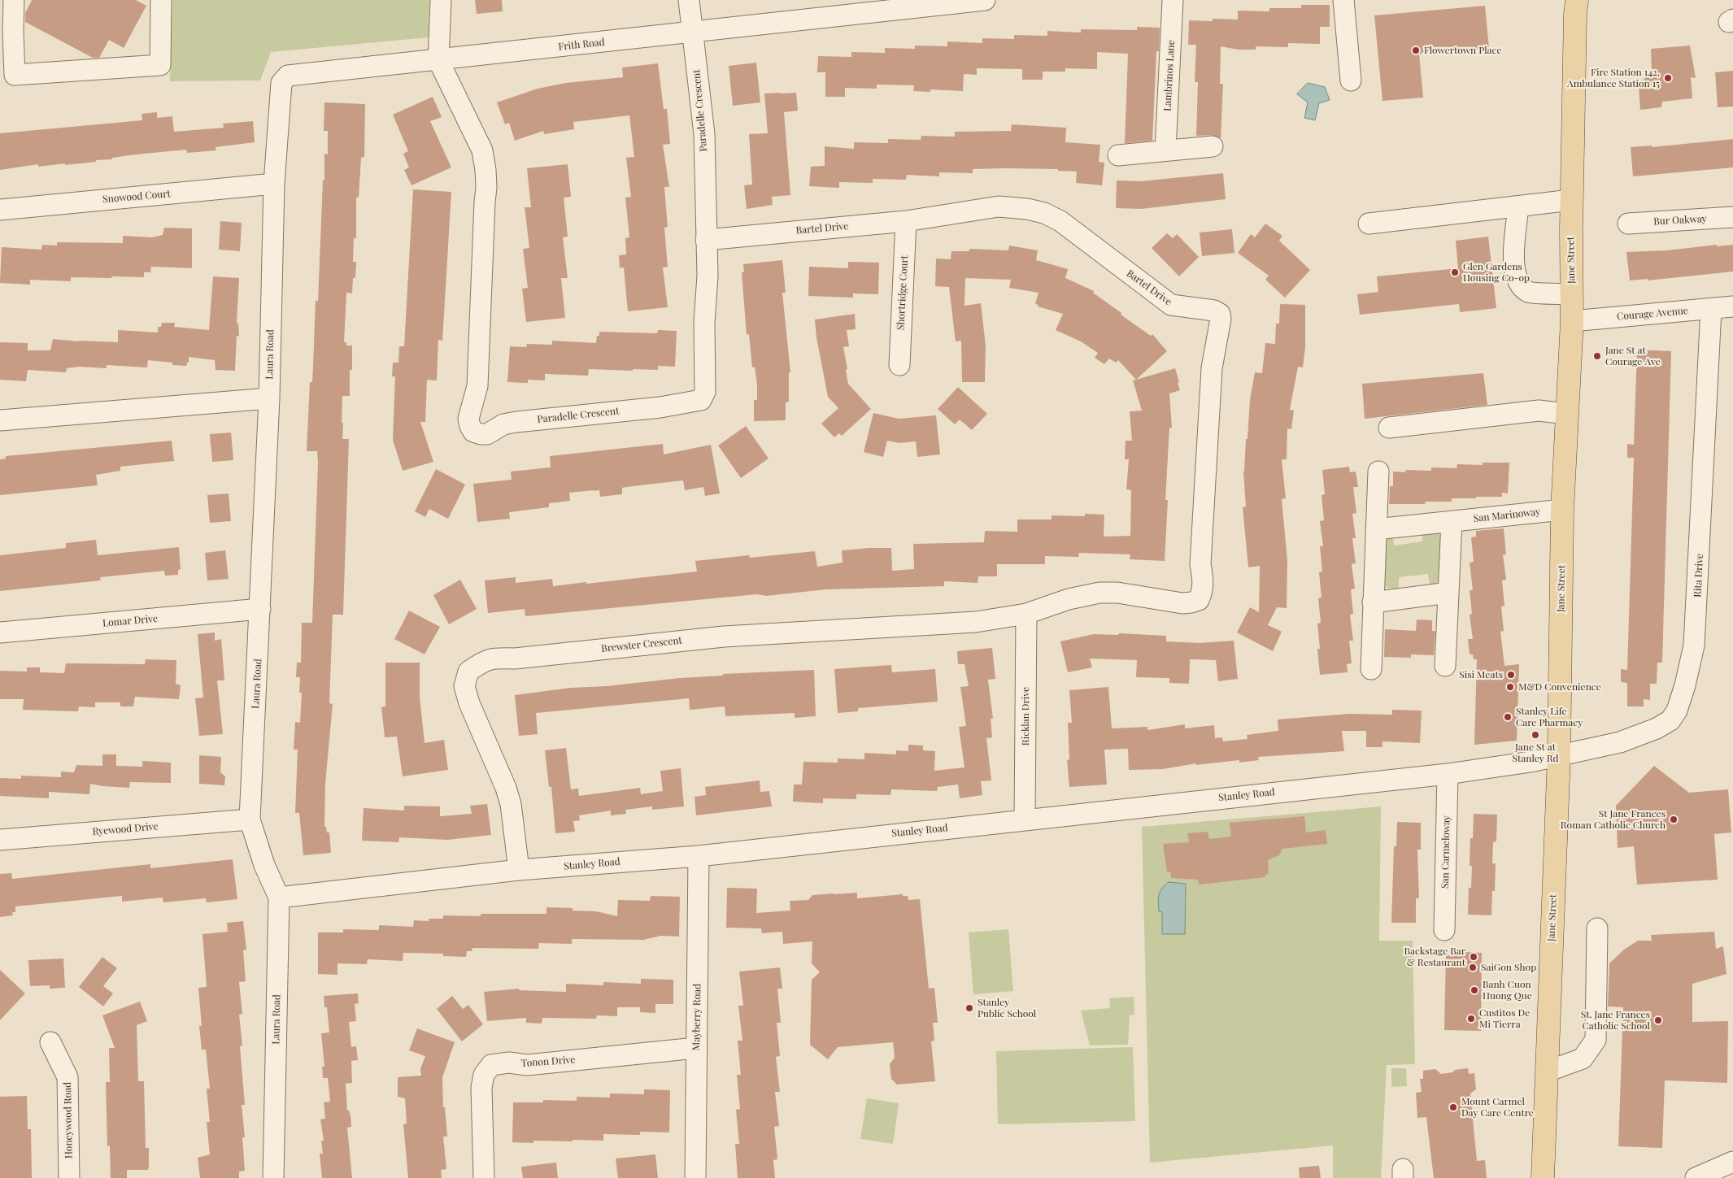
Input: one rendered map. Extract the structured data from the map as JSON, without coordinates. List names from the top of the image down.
{
  "streets": {
    "main road": ["Jane Street"],
    "street": [
      "Frith Road",
      "Lambrinos Lane",
      "Paradelle Crescent",
      "Snowood Court",
      "Bur Oakway",
      "Bartel Drive",
      "Shortridge Court",
      "Courage Avenue",
      "Laura Road",
      "San Marinoway",
      "Rita Drive",
      "Lomar Drive",
      "Brewster Crescent",
      "Ricklan Drive",
      "Stanley Road",
      "Ryewood Drive",
      "San Carmeloway",
      "Mayberry Road",
      "Tonon Drive",
      "Honeywood Road"
    ]
  },
  "crossings": [
    ["Frith Road", "Paradelle Crescent"],
    ["Frith Road", "Snowood Court"],
    ["Frith Road", "Laura Road"],
    ["Paradelle Crescent", "Bartel Drive"],
    ["Snowood Court", "Laura Road"],
    ["Bartel Drive", "Shortridge Court"],
    ["Bartel Drive", "Brewster Crescent"],
    ["Bartel Drive", "Ricklan Drive"],
    ["Jane Street", "Courage Avenue"],
    ["Jane Street", "San Marinoway"],
    ["Jane Street", "Rita Drive"],
    ["Jane Street", "Stanley Road"],
    ["Courage Avenue", "Rita Drive"],
    ["Laura Road", "Lomar Drive"],
    ["Laura Road", "Stanley Road"],
    ["Laura Road", "Ryewood Drive"],
    ["Rita Drive", "Stanley Road"],
    ["Brewster Crescent", "Ricklan Drive"],
    ["Brewster Crescent", "Stanley Road"],
    ["Ricklan Drive", "Stanley Road"],
    ["Stanley Road", "San Carmeloway"],
    ["Stanley Road", "Mayberry Road"],
    ["Mayberry Road", "Tonon Drive"]
  ],
  "places": [
    "Flowertown Place",
    "Fire Station 142, Ambulance Station 15",
    "Glen Gardens Housing Co-op",
    "Jane St at Courage Ave",
    "Sisi Meats",
    "M&D Convenience",
    "Stanley Life Care Pharmacy",
    "Jane St at Stanley Rd",
    "St Jane Frances Roman Catholic Church",
    "Backstage Bar & Restaurant",
    "SaiGon Shop",
    "Banh Cuon Huong Que",
    "Stanley Public School",
    "Custitos De Mi Tierra",
    "St. Jane Frances Catholic School",
    "Mount Carmel Day Care Centre"
  ]
}
